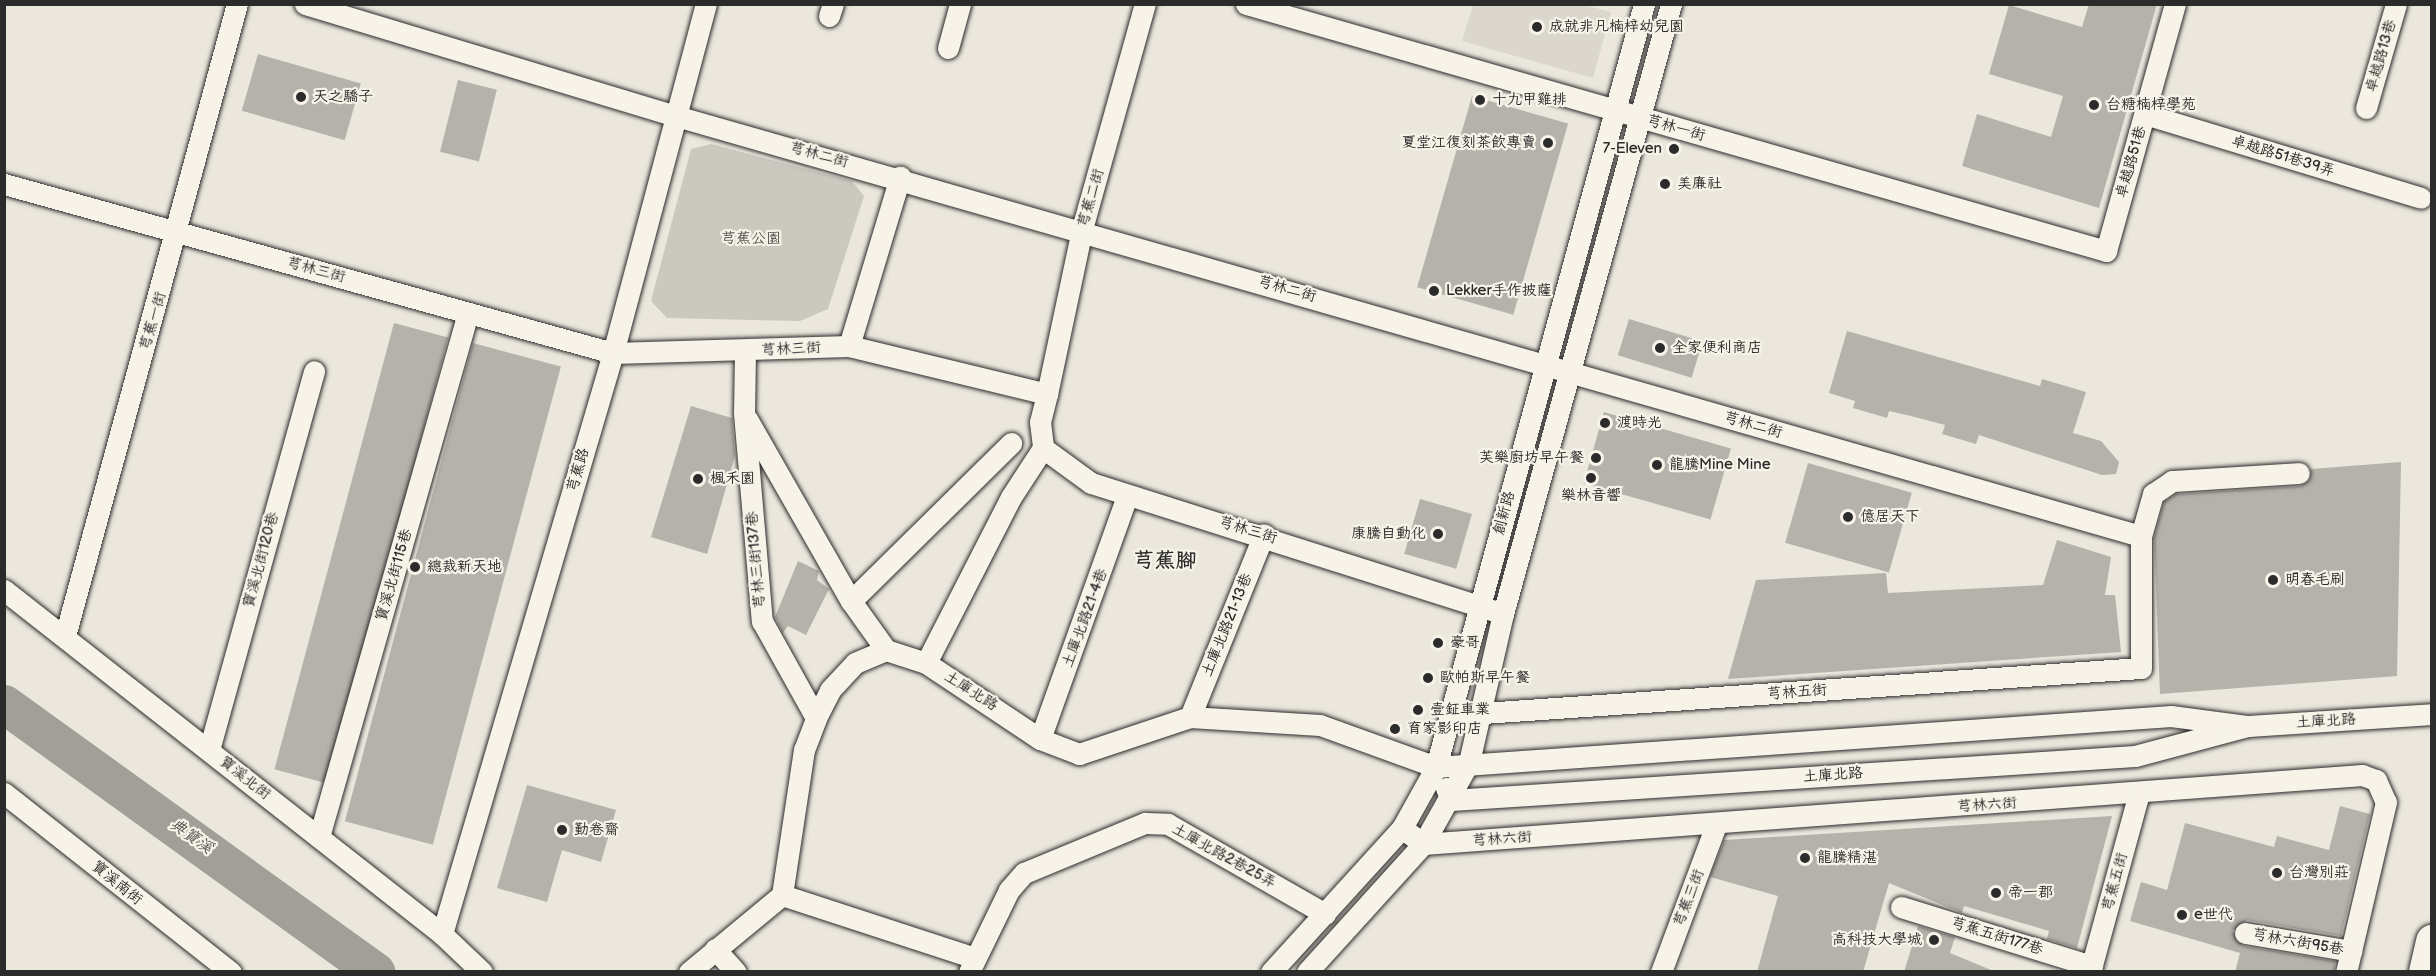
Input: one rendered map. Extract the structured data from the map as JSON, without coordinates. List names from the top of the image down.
{
  "streets": {
    "street": [
      "卓越路13巷",
      "芎林一街",
      "芎林二街",
      "卓越路51巷39弄",
      "卓越路51巷",
      "芎蕉二街",
      "芎林三街",
      "芎蕉一街",
      "芎蕉路",
      "創新路",
      "寶溪北街120巷",
      "芎林三街137巷",
      "寶溪北街115巷",
      "土庫北路21-4巷",
      "土庫北路21-13巷",
      "土庫北路",
      "芎林五街",
      "寶溪北街",
      "芎林六街",
      "土庫北路2巷25弄",
      "芎蕉五街",
      "寶溪南街",
      "芎蕉三街",
      "芎蕉五街177巷",
      "芎林六街95巷"
    ]
  },
  "crossings": [
    ["芎林一街", "卓越路51巷"],
    ["芎林一街", "創新路"],
    ["芎林二街", "芎蕉二街"],
    ["芎林二街", "芎蕉路"],
    ["芎林二街", "創新路"],
    ["芎林二街", "芎林五街"],
    ["卓越路51巷39弄", "卓越路51巷"],
    ["芎蕉二街", "芎林三街"],
    ["芎林三街", "芎蕉一街"],
    ["芎林三街", "芎蕉路"],
    ["芎林三街", "創新路"],
    ["芎林三街", "芎林三街137巷"],
    ["芎林三街", "寶溪北街115巷"],
    ["芎林三街", "土庫北路21-4巷"],
    ["芎林三街", "土庫北路21-13巷"],
    ["芎蕉一街", "寶溪北街"],
    ["芎蕉路", "寶溪北街"],
    ["創新路", "土庫北路"],
    ["創新路", "芎林五街"],
    ["創新路", "芎林六街"],
    ["創新路", "土庫北路2巷25弄"],
    ["寶溪北街120巷", "寶溪北街"],
    ["寶溪北街115巷", "寶溪北街"],
    ["土庫北路21-4巷", "土庫北路"],
    ["土庫北路21-13巷", "土庫北路"],
    ["芎林六街", "芎蕉五街"],
    ["芎林六街", "芎蕉三街"],
    ["芎林六街", "芎林六街95巷"],
    ["芎蕉五街", "芎蕉五街177巷"]
  ],
  "districts": ["芎蕉腳"],
  "water": ["典寶溪"],
  "parks": ["芎蕉公園"],
  "places": [
    "成就非凡楠梓幼兒園",
    "天之驕子",
    "十九甲雞排",
    "台糖楠梓學苑",
    "夏堂江復刻茶飲專賣",
    "7-Eleven",
    "美廉社",
    "Lekker手作披薩",
    "全家便利商店",
    "渡時光",
    "芙樂廚坊早午餐",
    "龍騰Mine Mine",
    "樂林音響",
    "楓禾園",
    "億居天下",
    "康騰自動化",
    "總裁新天地",
    "明春毛刷",
    "豪哥",
    "歐帕斯早午餐",
    "壹鉦車業",
    "育家影印店",
    "勤卷齋",
    "龍騰精湛",
    "台灣別莊",
    "帝一郡",
    "e世代",
    "高科技大學城"
  ]
}
